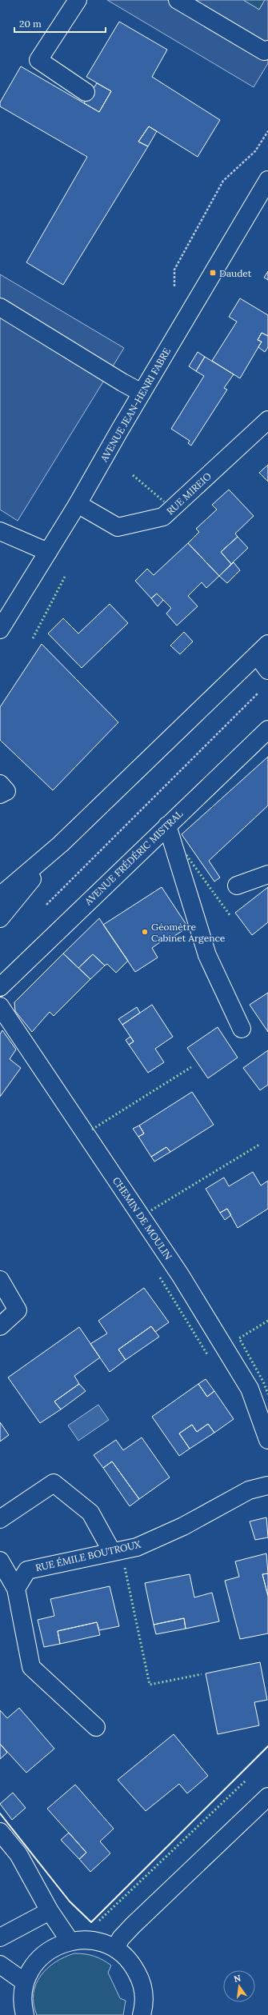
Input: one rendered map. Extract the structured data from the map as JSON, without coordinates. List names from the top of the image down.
{
  "streets": {
    "street": [
      "AVENUE JEAN-HENRI FABRE",
      "RUE MIREIO",
      "AVENUE FRÉDÉRIC MISTRAL",
      "CHEMIN DE MOULIN",
      "RUE ÉMILE BOUTROUX"
    ]
  },
  "crossings": [
    ["AVENUE JEAN-HENRI FABRE", "RUE MIREIO"]
  ],
  "places": {
    "transit": ["Daudet"],
    "other": ["Géomètre Cabinet Argence"]
  },
  "scale_bar": "20 m",
  "north": "top"
}
